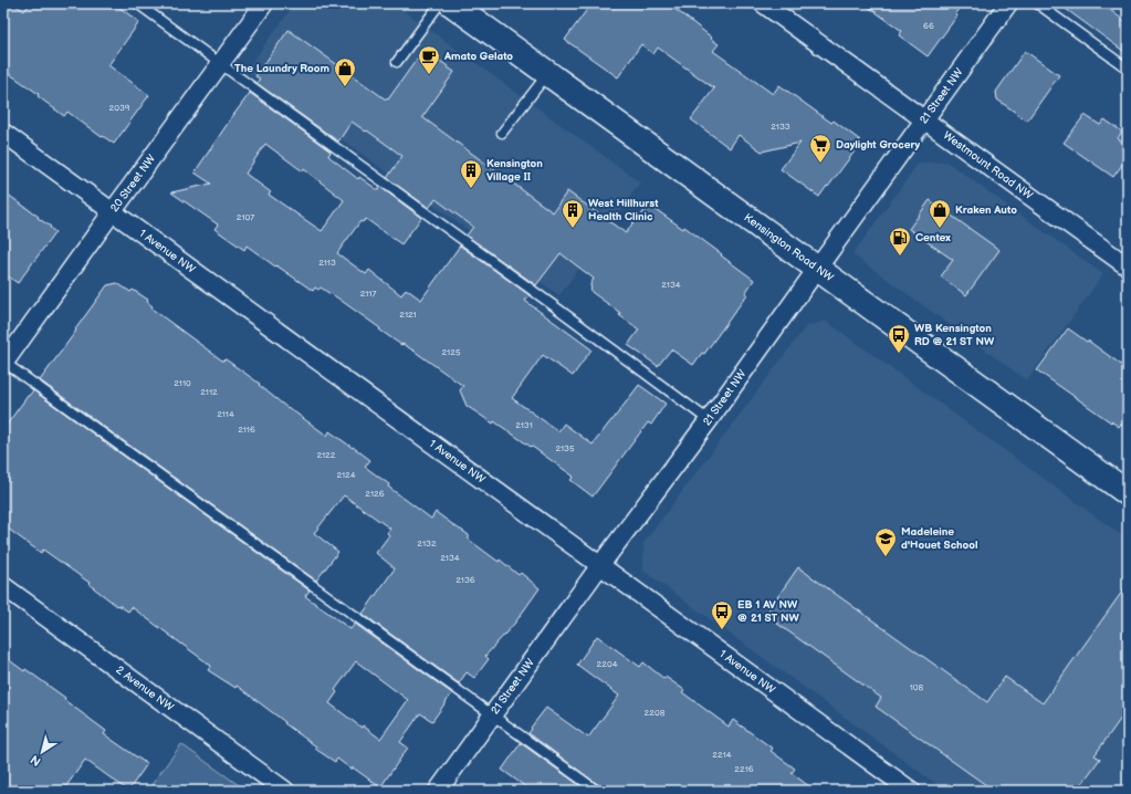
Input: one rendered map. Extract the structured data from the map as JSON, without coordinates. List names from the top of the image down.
{
  "streets": {
    "street": [
      "21 Street NW",
      "Westmount Road NW",
      "20 Street NW",
      "Kensington Road NW",
      "1 Avenue NW",
      "2 Avenue NW"
    ]
  },
  "crossings": [
    ["21 Street NW", "Westmount Road NW"],
    ["21 Street NW", "Kensington Road NW"],
    ["21 Street NW", "1 Avenue NW"],
    ["20 Street NW", "1 Avenue NW"]
  ],
  "places": {
    "cafe": ["Amato Gelato"],
    "shop": ["The Laundry Room", "Kraken Auto"],
    "supermarket": ["Daylight Grocery"],
    "building": ["Kensington Village II", "West Hillhurst Health Clinic"],
    "fuel station": ["Centex"],
    "bus stop": ["WB Kensington RD @ 21 ST NW", "EB 1 AV NW @ 21 ST NW"],
    "school or university": ["Madeleine d'Houet School"]
  },
  "house_numbers": [
    "66",
    "2039",
    "2133",
    "2107",
    "2113",
    "2134",
    "2117",
    "2121",
    "2125",
    "2110",
    "2112",
    "2114",
    "2131",
    "2116",
    "2135",
    "2122",
    "2124",
    "2126",
    "2132",
    "2134",
    "2136",
    "2204",
    "108",
    "2208",
    "2214",
    "2216"
  ],
  "north": "bottom left"
}
